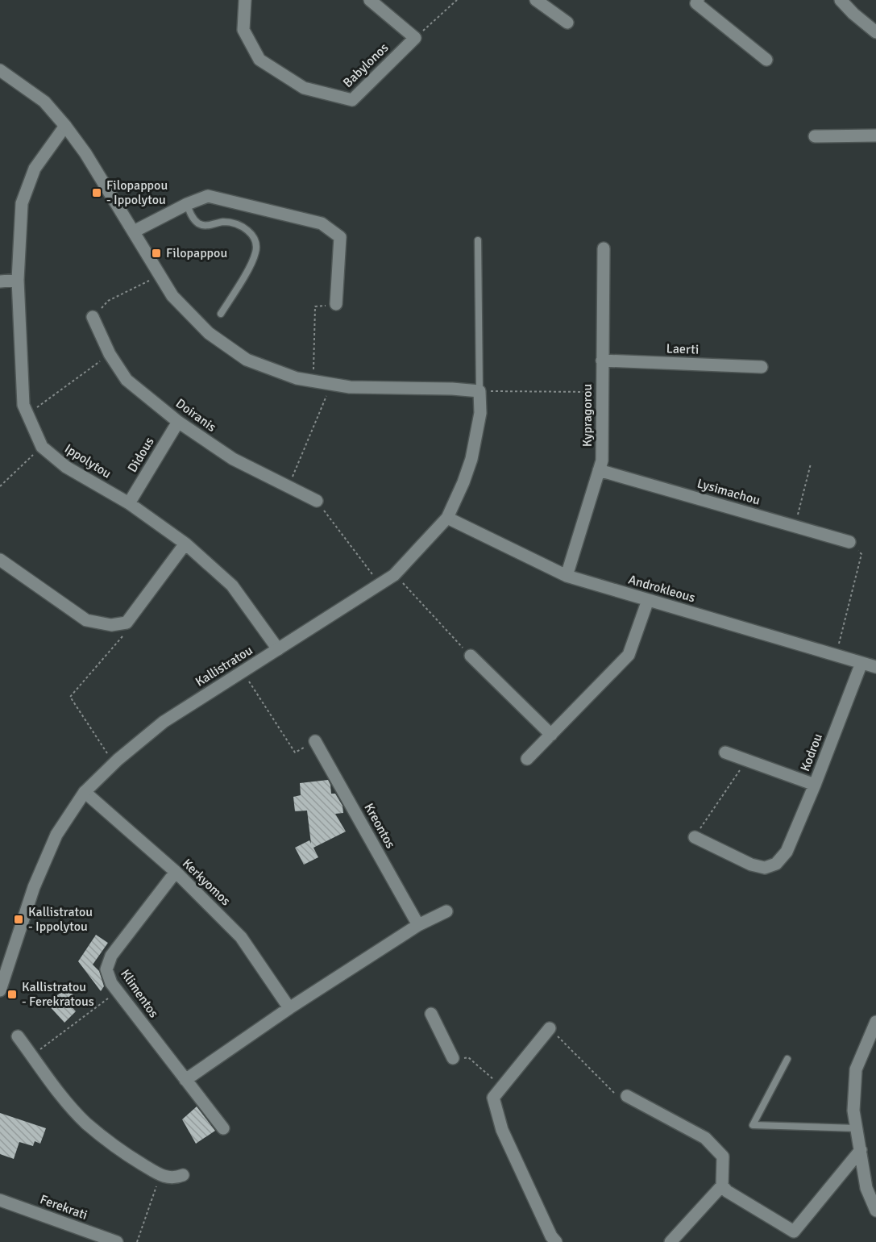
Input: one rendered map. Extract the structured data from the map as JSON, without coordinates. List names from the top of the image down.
{
  "streets": {
    "street": [
      "Babylonos",
      "Laerti",
      "Doiranis",
      "Kypragorou",
      "Didous",
      "Ippolytou",
      "Lysimachou",
      "Androkleous",
      "Kallistratou",
      "Kodrou",
      "Kreontos",
      "Kerkyomos",
      "Klimentos",
      "Ferekrati"
    ]
  },
  "crossings": [
    ["Laerti", "Kypragorou"],
    ["Doiranis", "Didous"],
    ["Kypragorou", "Lysimachou"],
    ["Kypragorou", "Androkleous"],
    ["Didous", "Ippolytou"],
    ["Ippolytou", "Kallistratou"],
    ["Androkleous", "Kallistratou"],
    ["Androkleous", "Kodrou"],
    ["Kallistratou", "Kerkyomos"],
    ["Kerkyomos", "Klimentos"]
  ],
  "places": {
    "transit": [
      "Filopappou - Ippolytou",
      "Filopappou",
      "Kallistratou - Ippolytou",
      "Kallistratou - Ferekratous"
    ]
  }
}
